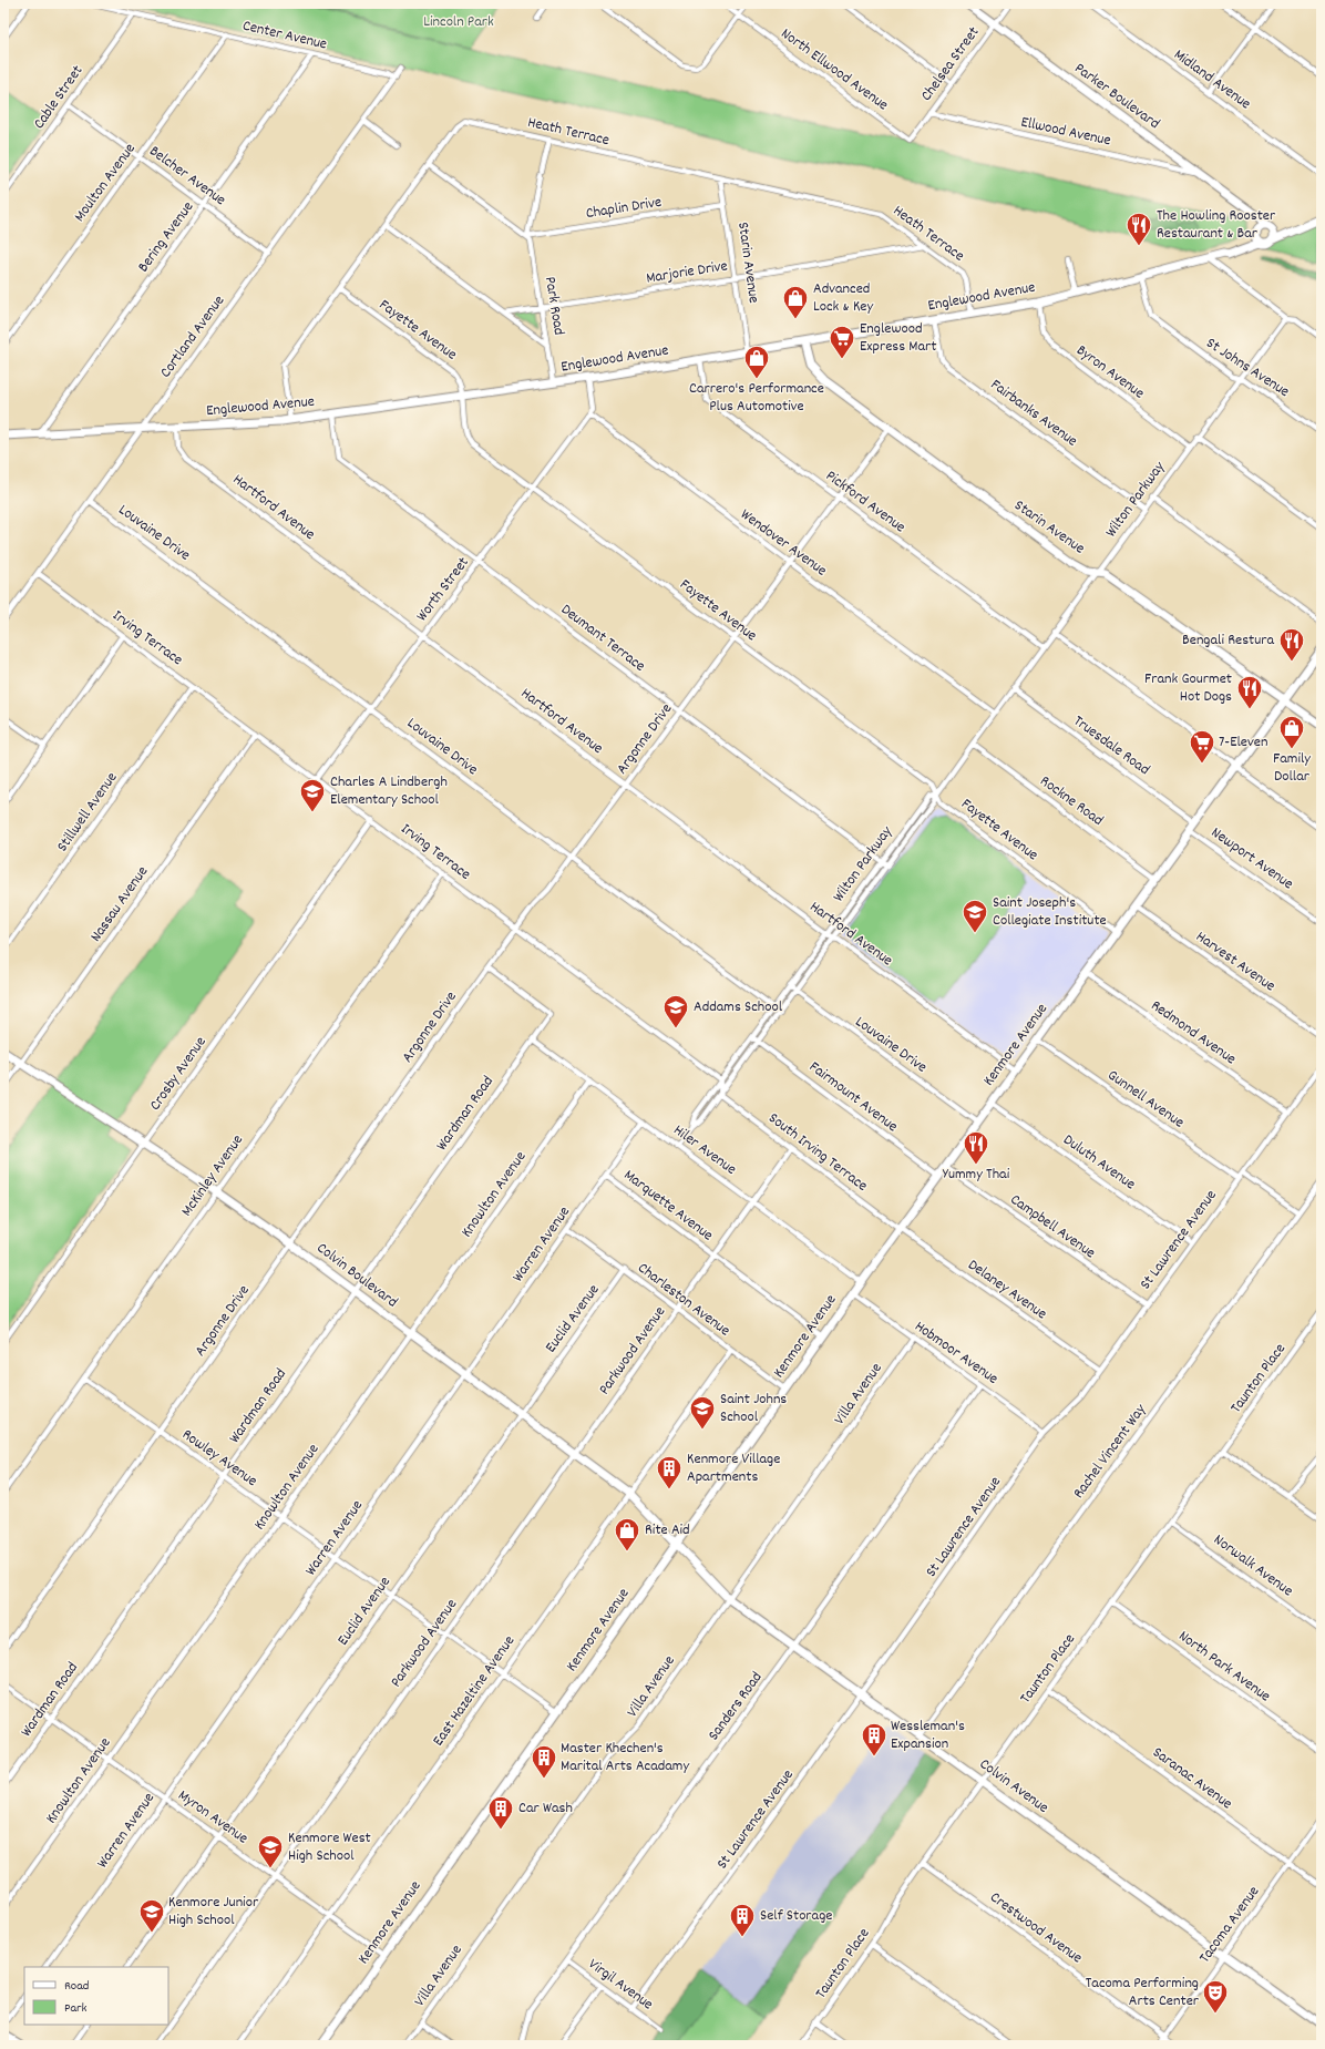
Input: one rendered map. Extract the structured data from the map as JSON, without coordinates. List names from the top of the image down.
{
  "streets": {
    "street": [
      "Center Avenue",
      "Chelsea Street",
      "North Ellwood Avenue",
      "Midland Avenue",
      "Parker Boulevard",
      "Cable Street",
      "Heath Terrace",
      "Ellwood Avenue",
      "Belcher Avenue",
      "Moulton Avenue",
      "Chaplin Drive",
      "Bering Avenue",
      "Starin Avenue",
      "Marjorie Drive",
      "Englewood Avenue",
      "Park Road",
      "Fayette Avenue",
      "Cortland Avenue",
      "St Johns Avenue",
      "Byron Avenue",
      "Fairbanks Avenue",
      "Wilton Parkway",
      "Pickford Avenue",
      "Hartford Avenue",
      "Louvaine Drive",
      "Wendover Avenue",
      "Worth Street",
      "Irving Terrace",
      "Deumant Terrace",
      "Argonne Drive",
      "Truesdale Road",
      "Rockne Road",
      "Stillwell Avenue",
      "Newport Avenue",
      "Nassau Avenue",
      "Harvest Avenue",
      "Redmond Avenue",
      "Kenmore Avenue",
      "Crosby Avenue",
      "Fairmount Avenue",
      "Gunnell Avenue",
      "Wardman Road",
      "Hiler Avenue",
      "South Irving Terrace",
      "Duluth Avenue",
      "McKinley Avenue",
      "Knowlton Avenue",
      "Marquette Avenue",
      "Campbell Avenue",
      "St Lawrence Avenue",
      "Warren Avenue",
      "Colvin Boulevard",
      "Delaney Avenue",
      "Charleston Avenue",
      "Euclid Avenue",
      "Parkwood Avenue",
      "Hobmoor Avenue",
      "Taunton Place",
      "Villa Avenue",
      "Rachel Vincent Way",
      "Rowley Avenue",
      "Norwalk Avenue",
      "North Park Avenue",
      "East Hazeltine Avenue",
      "Sanders Road",
      "Saranac Avenue",
      "Colvin Avenue",
      "Myron Avenue",
      "Tacoma Avenue",
      "Crestwood Avenue",
      "Virgil Avenue"
    ]
  },
  "crossings": [
    ["Center Avenue", "Cable Street"],
    ["Center Avenue", "Moulton Avenue"],
    ["Center Avenue", "Bering Avenue"],
    ["Center Avenue", "Cortland Avenue"],
    ["Chelsea Street", "North Ellwood Avenue"],
    ["Chelsea Street", "Parker Boulevard"],
    ["Chelsea Street", "Ellwood Avenue"],
    ["Parker Boulevard", "Ellwood Avenue"],
    ["Parker Boulevard", "Englewood Avenue"],
    ["Cable Street", "Belcher Avenue"],
    ["Heath Terrace", "Starin Avenue"],
    ["Heath Terrace", "Marjorie Drive"],
    ["Heath Terrace", "Englewood Avenue"],
    ["Heath Terrace", "Fayette Avenue"],
    ["Belcher Avenue", "Moulton Avenue"],
    ["Belcher Avenue", "Bering Avenue"],
    ["Belcher Avenue", "Cortland Avenue"],
    ["Chaplin Drive", "Starin Avenue"],
    ["Chaplin Drive", "Park Road"],
    ["Bering Avenue", "Englewood Avenue"],
    ["Starin Avenue", "Marjorie Drive"],
    ["Starin Avenue", "Englewood Avenue"],
    ["Starin Avenue", "Wilton Parkway"],
    ["Starin Avenue", "Argonne Drive"],
    ["Starin Avenue", "Kenmore Avenue"],
    ["Marjorie Drive", "Park Road"],
    ["Englewood Avenue", "Park Road"],
    ["Englewood Avenue", "Fayette Avenue"],
    ["Englewood Avenue", "Cortland Avenue"],
    ["Englewood Avenue", "St Johns Avenue"],
    ["Englewood Avenue", "Byron Avenue"],
    ["Englewood Avenue", "Fairbanks Avenue"],
    ["Englewood Avenue", "Pickford Avenue"],
    ["Englewood Avenue", "Hartford Avenue"],
    ["Englewood Avenue", "Deumant Terrace"],
    ["Fayette Avenue", "Wilton Parkway"],
    ["Fayette Avenue", "Worth Street"],
    ["Fayette Avenue", "Argonne Drive"],
    ["Fayette Avenue", "Kenmore Avenue"],
    ["Cortland Avenue", "Louvaine Drive"],
    ["Cortland Avenue", "Irving Terrace"],
    ["Byron Avenue", "Wilton Parkway"],
    ["Fairbanks Avenue", "Wilton Parkway"],
    ["Wilton Parkway", "Pickford Avenue"],
    ["Wilton Parkway", "Hartford Avenue"],
    ["Wilton Parkway", "Louvaine Drive"],
    ["Wilton Parkway", "Wendover Avenue"],
    ["Wilton Parkway", "Irving Terrace"],
    ["Wilton Parkway", "Deumant Terrace"],
    ["Wilton Parkway", "Truesdale Road"],
    ["Wilton Parkway", "Rockne Road"],
    ["Wilton Parkway", "Fairmount Avenue"],
    ["Wilton Parkway", "Hiler Avenue"],
    ["Wilton Parkway", "South Irving Terrace"],
    ["Pickford Avenue", "Argonne Drive"],
    ["Hartford Avenue", "Worth Street"],
    ["Hartford Avenue", "Argonne Drive"],
    ["Hartford Avenue", "Kenmore Avenue"],
    ["Louvaine Drive", "Worth Street"],
    ["Louvaine Drive", "Argonne Drive"],
    ["Louvaine Drive", "Kenmore Avenue"],
    ["Wendover Avenue", "Worth Street"],
    ["Wendover Avenue", "Argonne Drive"],
    ["Worth Street", "Irving Terrace"],
    ["Worth Street", "Deumant Terrace"],
    ["Irving Terrace", "Argonne Drive"],
    ["Irving Terrace", "Stillwell Avenue"],
    ["Irving Terrace", "Nassau Avenue"],
    ["Irving Terrace", "Crosby Avenue"],
    ["Irving Terrace", "McKinley Avenue"],
    ["Deumant Terrace", "Argonne Drive"],
    ["Argonne Drive", "Wardman Road"],
    ["Argonne Drive", "Colvin Boulevard"],
    ["Argonne Drive", "Rowley Avenue"],
    ["Truesdale Road", "Kenmore Avenue"],
    ["Rockne Road", "Kenmore Avenue"],
    ["Newport Avenue", "Kenmore Avenue"],
    ["Nassau Avenue", "Colvin Boulevard"],
    ["Harvest Avenue", "Kenmore Avenue"],
    ["Redmond Avenue", "Kenmore Avenue"],
    ["Redmond Avenue", "St Lawrence Avenue"],
    ["Kenmore Avenue", "Fairmount Avenue"],
    ["Kenmore Avenue", "Gunnell Avenue"],
    ["Kenmore Avenue", "Hiler Avenue"],
    ["Kenmore Avenue", "South Irving Terrace"],
    ["Kenmore Avenue", "Duluth Avenue"],
    ["Kenmore Avenue", "Marquette Avenue"],
    ["Kenmore Avenue", "Campbell Avenue"],
    ["Kenmore Avenue", "Colvin Boulevard"],
    ["Kenmore Avenue", "Delaney Avenue"],
    ["Kenmore Avenue", "Charleston Avenue"],
    ["Kenmore Avenue", "Hobmoor Avenue"],
    ["Kenmore Avenue", "Rowley Avenue"],
    ["Kenmore Avenue", "Colvin Avenue"],
    ["Kenmore Avenue", "Myron Avenue"],
    ["Crosby Avenue", "Colvin Boulevard"],
    ["Gunnell Avenue", "St Lawrence Avenue"],
    ["Wardman Road", "Hiler Avenue"],
    ["Wardman Road", "Colvin Boulevard"],
    ["Wardman Road", "Rowley Avenue"],
    ["Wardman Road", "Myron Avenue"],
    ["Hiler Avenue", "Knowlton Avenue"],
    ["Hiler Avenue", "Warren Avenue"],
    ["Hiler Avenue", "Parkwood Avenue"],
    ["South Irving Terrace", "Delaney Avenue"],
    ["South Irving Terrace", "Parkwood Avenue"],
    ["Duluth Avenue", "St Lawrence Avenue"],
    ["McKinley Avenue", "Colvin Boulevard"],
    ["McKinley Avenue", "Rowley Avenue"],
    ["Knowlton Avenue", "Colvin Boulevard"],
    ["Knowlton Avenue", "Rowley Avenue"],
    ["Knowlton Avenue", "Myron Avenue"],
    ["Marquette Avenue", "Warren Avenue"],
    ["Marquette Avenue", "Parkwood Avenue"],
    ["Campbell Avenue", "St Lawrence Avenue"],
    ["St Lawrence Avenue", "Delaney Avenue"],
    ["St Lawrence Avenue", "Hobmoor Avenue"],
    ["St Lawrence Avenue", "Colvin Avenue"],
    ["St Lawrence Avenue", "Virgil Avenue"],
    ["Warren Avenue", "Colvin Boulevard"],
    ["Warren Avenue", "Charleston Avenue"],
    ["Warren Avenue", "Rowley Avenue"],
    ["Warren Avenue", "Myron Avenue"],
    ["Colvin Boulevard", "Euclid Avenue"],
    ["Colvin Boulevard", "Parkwood Avenue"],
    ["Colvin Boulevard", "East Hazeltine Avenue"],
    ["Colvin Boulevard", "Colvin Avenue"],
    ["Charleston Avenue", "Euclid Avenue"],
    ["Charleston Avenue", "Parkwood Avenue"],
    ["Charleston Avenue", "East Hazeltine Avenue"],
    ["Euclid Avenue", "Rowley Avenue"],
    ["Euclid Avenue", "Myron Avenue"],
    ["Parkwood Avenue", "Rowley Avenue"],
    ["Parkwood Avenue", "Myron Avenue"],
    ["Hobmoor Avenue", "Villa Avenue"],
    ["Hobmoor Avenue", "Sanders Road"],
    ["Taunton Place", "Norwalk Avenue"],
    ["Taunton Place", "North Park Avenue"],
    ["Taunton Place", "Saranac Avenue"],
    ["Taunton Place", "Colvin Avenue"],
    ["Taunton Place", "Crestwood Avenue"],
    ["Villa Avenue", "Colvin Avenue"],
    ["Rachel Vincent Way", "Colvin Avenue"],
    ["Rowley Avenue", "East Hazeltine Avenue"],
    ["East Hazeltine Avenue", "Myron Avenue"],
    ["Sanders Road", "Colvin Avenue"],
    ["Sanders Road", "Virgil Avenue"],
    ["Saranac Avenue", "Tacoma Avenue"],
    ["Colvin Avenue", "Tacoma Avenue"],
    ["Tacoma Avenue", "Crestwood Avenue"]
  ],
  "parks": ["Lincoln Park"],
  "places": {
    "restaurant": [
      "The Howling Rooster Restaurant & Bar",
      "Bengali Restura",
      "Frank Gourmet Hot Dogs",
      "Yummy Thai"
    ],
    "shop": [
      "Advanced Lock & Key",
      "Carrero's Performance Plus Automotive",
      "Family Dollar",
      "Rite Aid"
    ],
    "supermarket": ["Englewood Express Mart", "7-Eleven"],
    "school or university": [
      "Charles A Lindbergh Elementary School",
      "Saint Joseph's Collegiate Institute",
      "Addams School",
      "Saint Johns School",
      "Kenmore West High School",
      "Kenmore Junior High School"
    ],
    "building": [
      "Kenmore Village Apartments",
      "Wessleman's Expansion",
      "Master Khechen's Marital Arts Acadamy",
      "Car Wash",
      "Self Storage"
    ],
    "theatre": ["Tacoma Performing Arts Center"]
  },
  "legend": ["Road", "Park"]
}
